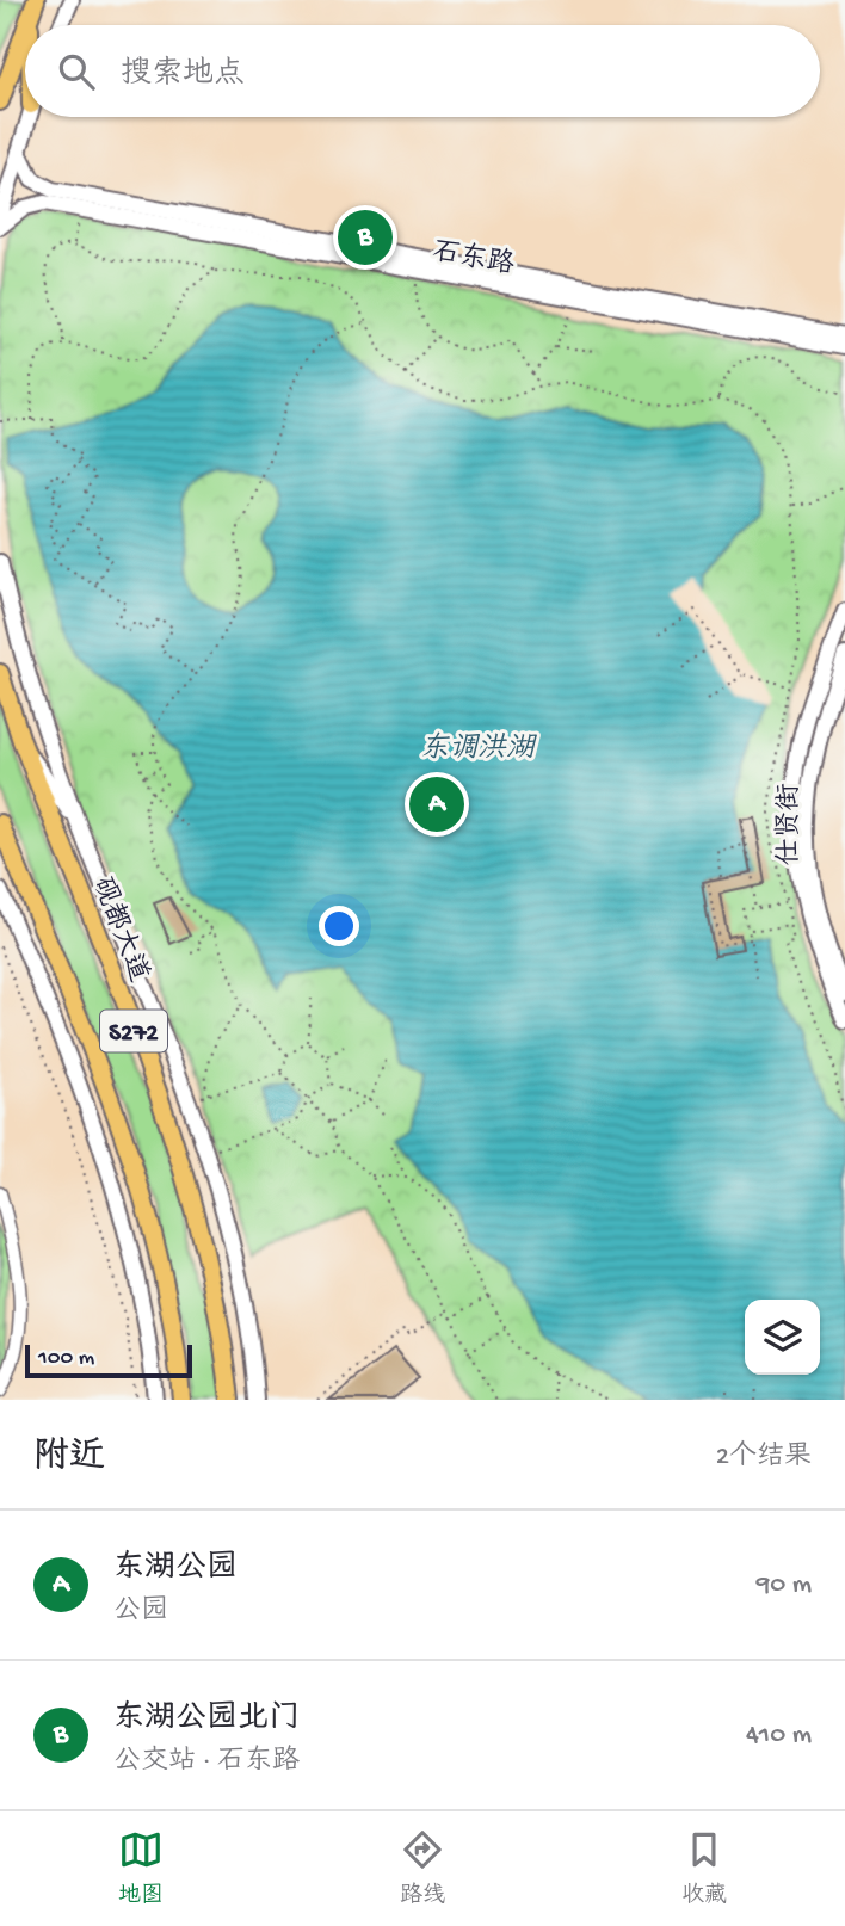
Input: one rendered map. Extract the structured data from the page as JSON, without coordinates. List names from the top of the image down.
{
  "streets": {
    "main road": ["砚都大道", "S272"],
    "street": ["石东路", "仕贤街"]
  },
  "water": ["东调洪湖"],
  "scale_bar": "100 m",
  "page": {
    "search": "搜索地点",
    "pins": ["B", "A"],
    "scale": "100 m",
    "heading": ["附近", "2个结果"],
    "list": [
      {
        "mark": "A",
        "name": "东湖公园",
        "note": "公园",
        "value": "90 m"
      },
      {
        "mark": "B",
        "name": "东湖公园北门",
        "note": "公交站 · 石东路",
        "value": "410 m"
      }
    ],
    "nav": ["地图", "路线", "收藏"]
  }
}
